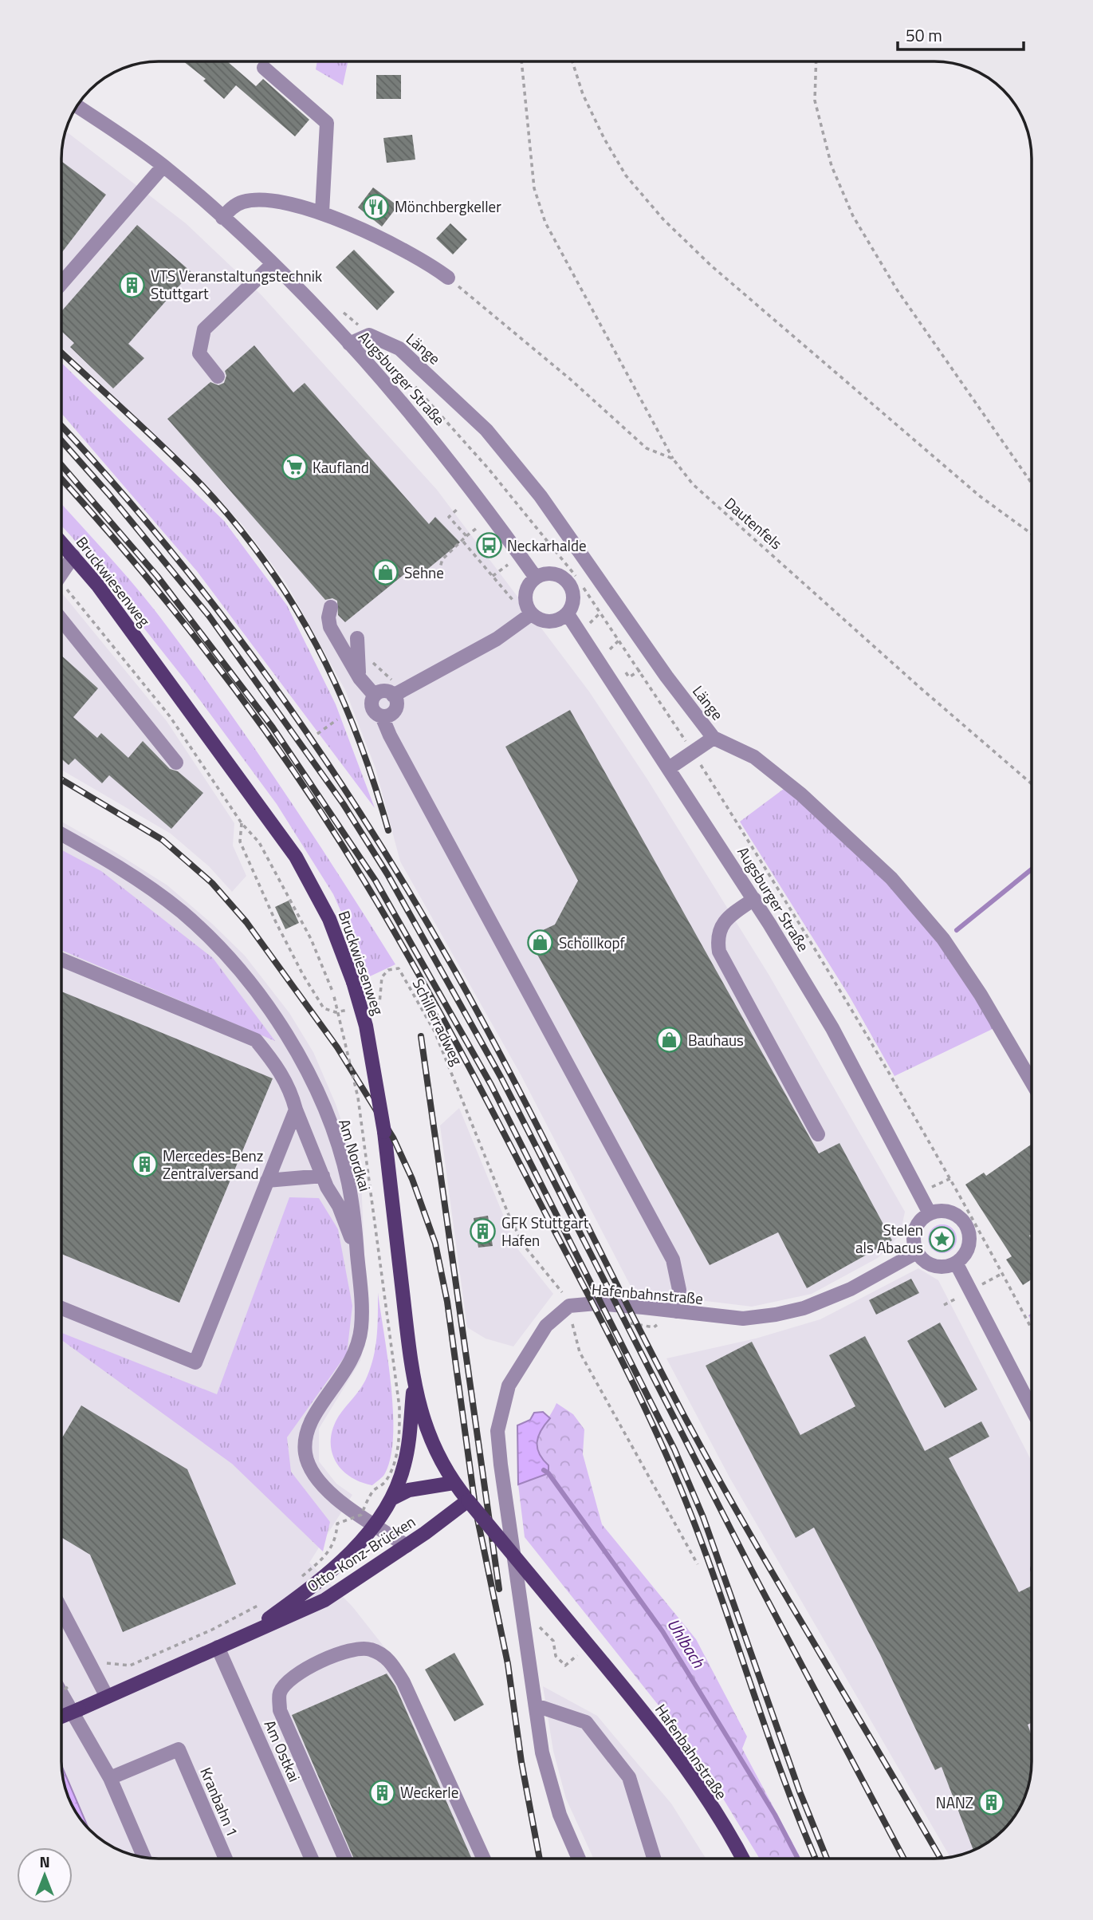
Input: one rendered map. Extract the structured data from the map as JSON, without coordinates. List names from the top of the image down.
{
  "streets": {
    "main road": ["Bruckwiesenweg", "Hafenbahnstraße", "Otto-Konz-Brücken"],
    "street": [
      "Länge",
      "Augsburger Straße",
      "Am Nordkai",
      "Am Ostkai",
      "Kranbahn 1"
    ],
    "path": ["Dautenfels", "Schillerradweg"]
  },
  "crossings": [
    ["Länge", "Augsburger Straße"],
    ["Augsburger Straße", "Hafenbahnstraße"],
    ["Bruckwiesenweg", "Hafenbahnstraße"],
    ["Bruckwiesenweg", "Otto-Konz-Brücken"],
    ["Am Nordkai", "Otto-Konz-Brücken"],
    ["Hafenbahnstraße", "Otto-Konz-Brücken"],
    ["Otto-Konz-Brücken", "Am Ostkai"]
  ],
  "water": ["Uhlbach"],
  "places": {
    "restaurant": ["Mönchbergkeller"],
    "building": [
      "VTS Veranstaltungstechnik Stuttgart",
      "Mercedes-Benz Zentralversand",
      "GFK Stuttgart Hafen",
      "Weckerle",
      "NANZ"
    ],
    "supermarket": ["Kaufland"],
    "bus stop": ["Neckarhalde"],
    "shop": ["Sehne", "Schöllkopf", "Bauhaus"],
    "place": ["Stelen als Abacus"]
  },
  "scale_bar": "50 m",
  "north": "top"
}
